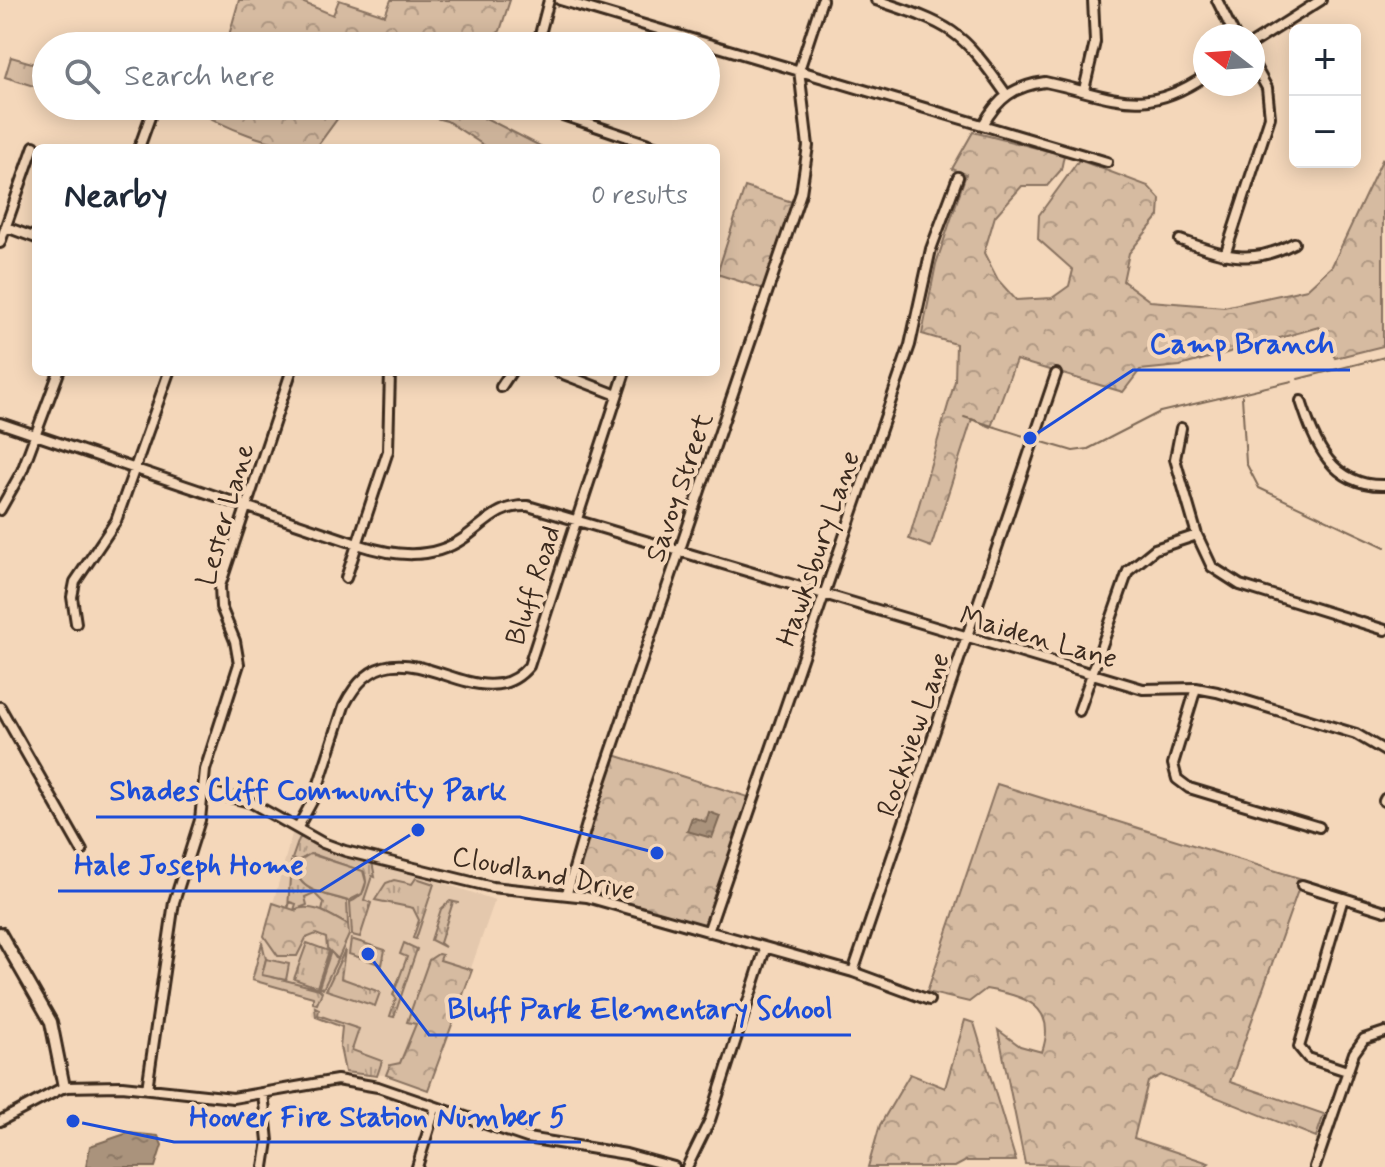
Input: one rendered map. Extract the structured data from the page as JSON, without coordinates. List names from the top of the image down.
{
  "streets": {
    "street": [
      "Savoy Street",
      "Lester Lane",
      "Hawksbury Lane",
      "Bluff Road",
      "Maiden Lane",
      "Rockview Lane",
      "Cloudland Drive"
    ]
  },
  "crossings": [
    ["Savoy Street", "Maiden Lane"],
    ["Savoy Street", "Cloudland Drive"],
    ["Lester Lane", "Maiden Lane"],
    ["Lester Lane", "Cloudland Drive"],
    ["Hawksbury Lane", "Maiden Lane"],
    ["Hawksbury Lane", "Cloudland Drive"],
    ["Bluff Road", "Maiden Lane"],
    ["Bluff Road", "Cloudland Drive"],
    ["Maiden Lane", "Rockview Lane"],
    ["Rockview Lane", "Cloudland Drive"]
  ],
  "places": [
    "Camp Branch",
    "Hale Joseph Home",
    "Shades Cliff Community Park",
    "Bluff Park Elementary School",
    "Hoover Fire Station Number 5"
  ],
  "north": "left",
  "page": {
    "map_buttons": ["+", "−"],
    "search": "Search here",
    "heading": ["Nearby", "0 results"]
  }
}
